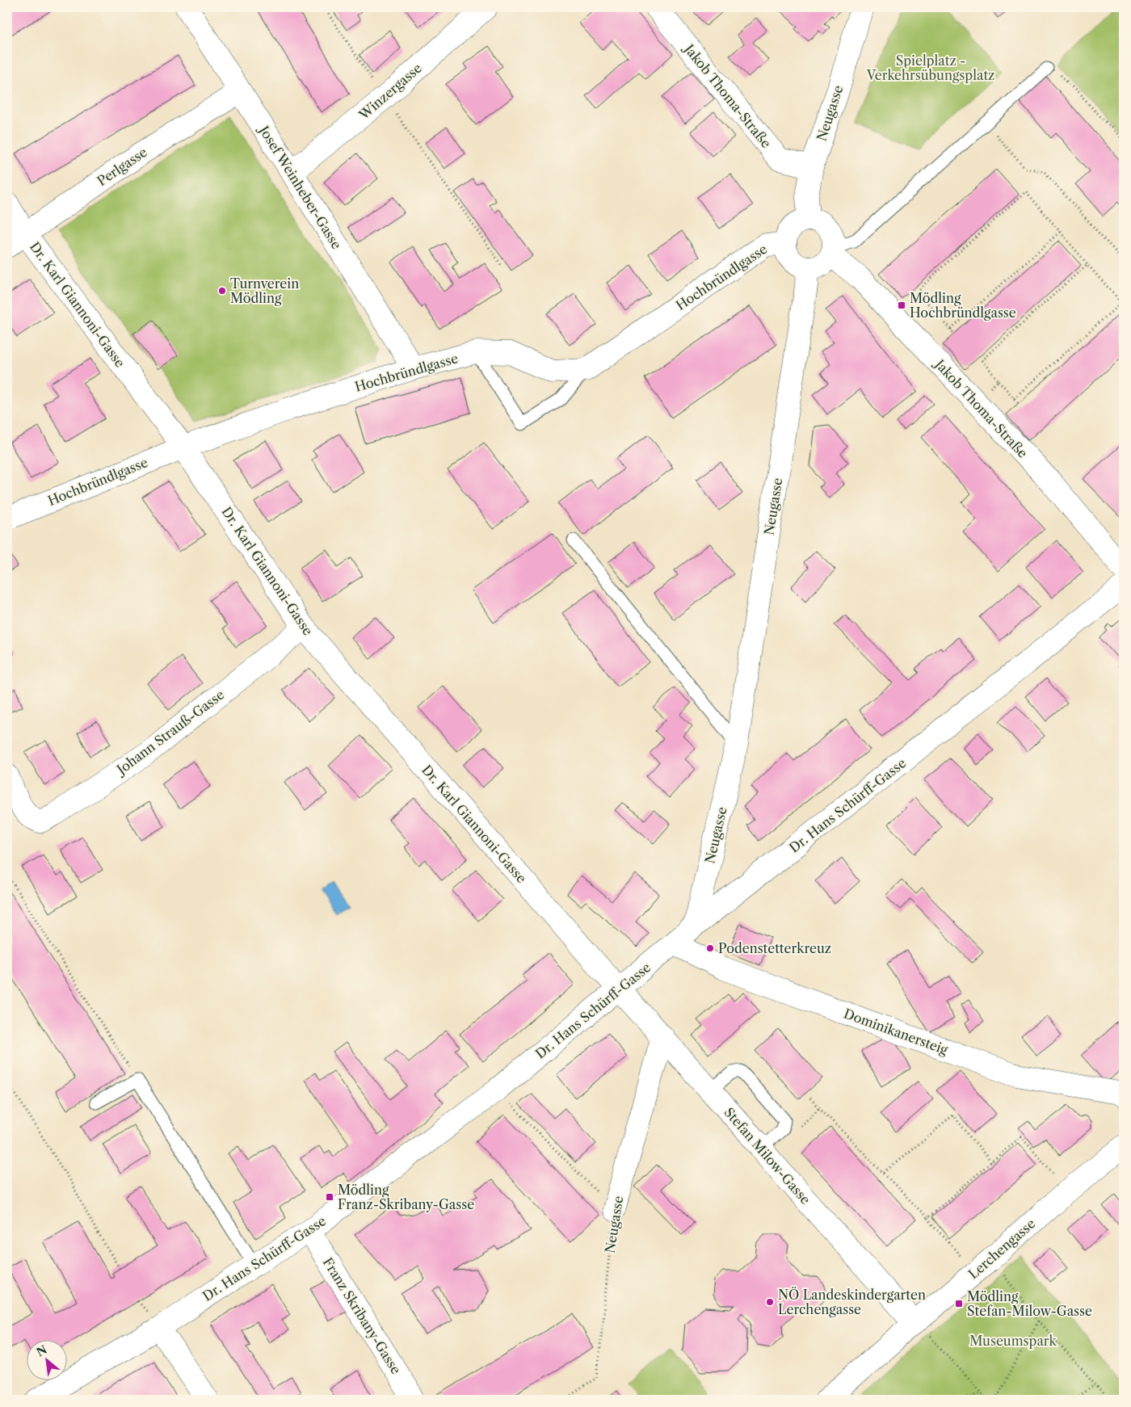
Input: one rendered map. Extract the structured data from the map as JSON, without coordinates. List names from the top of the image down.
{
  "streets": {
    "street": [
      "Winzergasse",
      "Jakob Thoma-Straße",
      "Neugasse",
      "Perlgasse",
      "Josef Weinheber-Gasse",
      "Hochbründlgasse",
      "Dr. Karl Giannoni-Gasse",
      "Johann Strauß-Gasse",
      "Dr. Hans Schürff-Gasse",
      "Dominikanersteig",
      "Stefan Milow-Gasse",
      "Lerchengasse",
      "Franz Skribany-Gasse"
    ]
  },
  "crossings": [
    ["Winzergasse", "Josef Weinheber-Gasse"],
    ["Jakob Thoma-Straße", "Neugasse"],
    ["Jakob Thoma-Straße", "Hochbründlgasse"],
    ["Neugasse", "Hochbründlgasse"],
    ["Neugasse", "Dr. Hans Schürff-Gasse"],
    ["Neugasse", "Stefan Milow-Gasse"],
    ["Perlgasse", "Josef Weinheber-Gasse"],
    ["Perlgasse", "Dr. Karl Giannoni-Gasse"],
    ["Josef Weinheber-Gasse", "Hochbründlgasse"],
    ["Hochbründlgasse", "Dr. Karl Giannoni-Gasse"],
    ["Dr. Karl Giannoni-Gasse", "Johann Strauß-Gasse"],
    ["Dr. Karl Giannoni-Gasse", "Dr. Hans Schürff-Gasse"],
    ["Dr. Karl Giannoni-Gasse", "Stefan Milow-Gasse"],
    ["Dr. Hans Schürff-Gasse", "Dominikanersteig"],
    ["Dr. Hans Schürff-Gasse", "Stefan Milow-Gasse"],
    ["Dr. Hans Schürff-Gasse", "Franz Skribany-Gasse"],
    ["Stefan Milow-Gasse", "Lerchengasse"]
  ],
  "parks": ["Spielplatz - Verkehrsübungsplatz", "Museumspark"],
  "places": {
    "other": ["Turnverein Mödling", "Podenstetterkreuz", "NÖ Landeskindergarten Lerchengasse"],
    "transit": ["Mödling Hochbründlgasse", "Mödling Franz-Skribany-Gasse", "Mödling Stefan-Milow-Gasse"]
  },
  "north": "top left"
}
